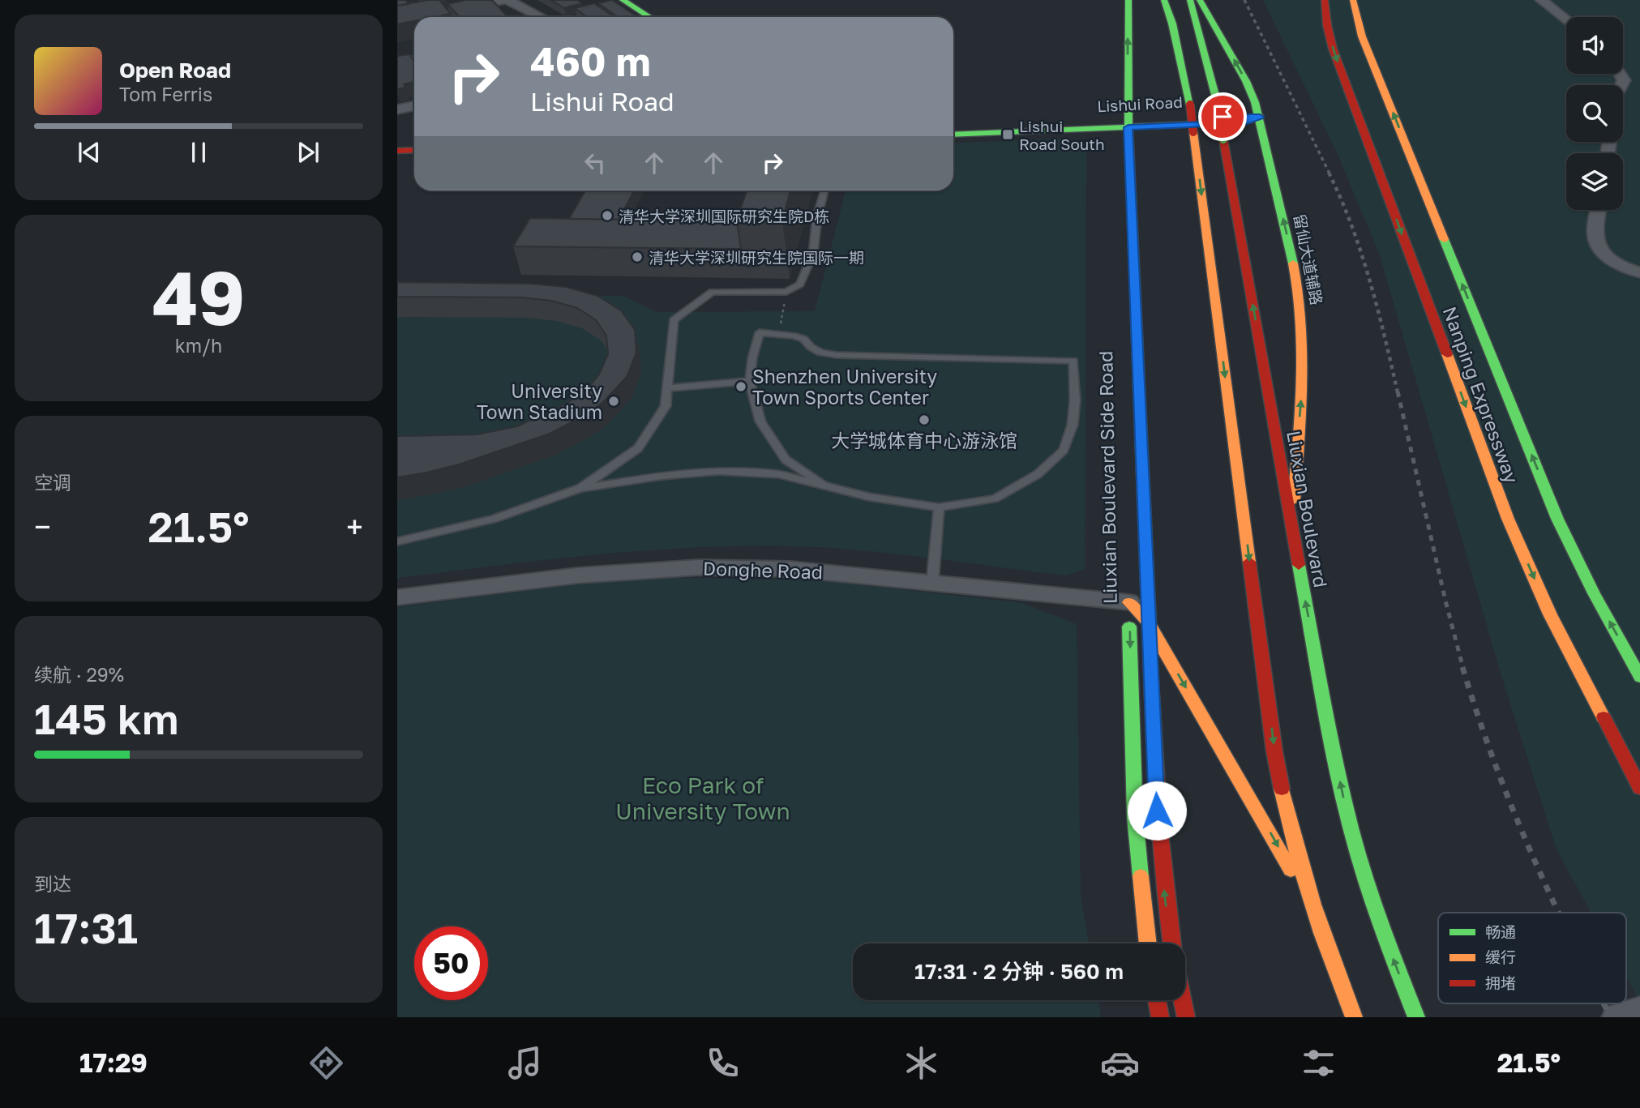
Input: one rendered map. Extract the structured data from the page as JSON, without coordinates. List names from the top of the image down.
{
  "streets": {
    "main road": [
      "Lishui Road",
      "留仙大道辅路",
      "Nanping Expressway",
      "Liuxian Boulevard Side Road",
      "Liuxian Boulevard"
    ],
    "street": ["Donghe Road"]
  },
  "crossings": [
    ["Lishui Road", "留仙大道辅路"],
    ["Lishui Road", "Liuxian Boulevard Side Road"],
    ["留仙大道辅路", "Liuxian Boulevard"],
    ["Liuxian Boulevard Side Road", "Donghe Road"]
  ],
  "parks": ["Eco Park of University Town"],
  "places": {
    "transit": ["Lishui Road South"],
    "other": [
      "清华大学深圳国际研究生院D栋",
      "清华大学深圳研究生院国际一期",
      "Shenzhen University Town Sports Center",
      "University Town Stadium",
      "大学城体育中心游泳馆"
    ]
  },
  "legend": ["畅通", "缓行", "拥堵"],
  "page": {
    "turn": ["460 m", "Lishui Road"],
    "song": ["Open Road", "Tom Ferris"],
    "tile": [
      ["49", "km/h"],
      "空调",
      ["续航 · 29%", "145 km"],
      ["到达", "17:31"]
    ],
    "heat": ["−", "21.5°", "+"],
    "limit": "50",
    "trip": "17:31 · 2 分钟 · 560 m",
    "tabs": ["17:29", "21.5°"]
  }
}
